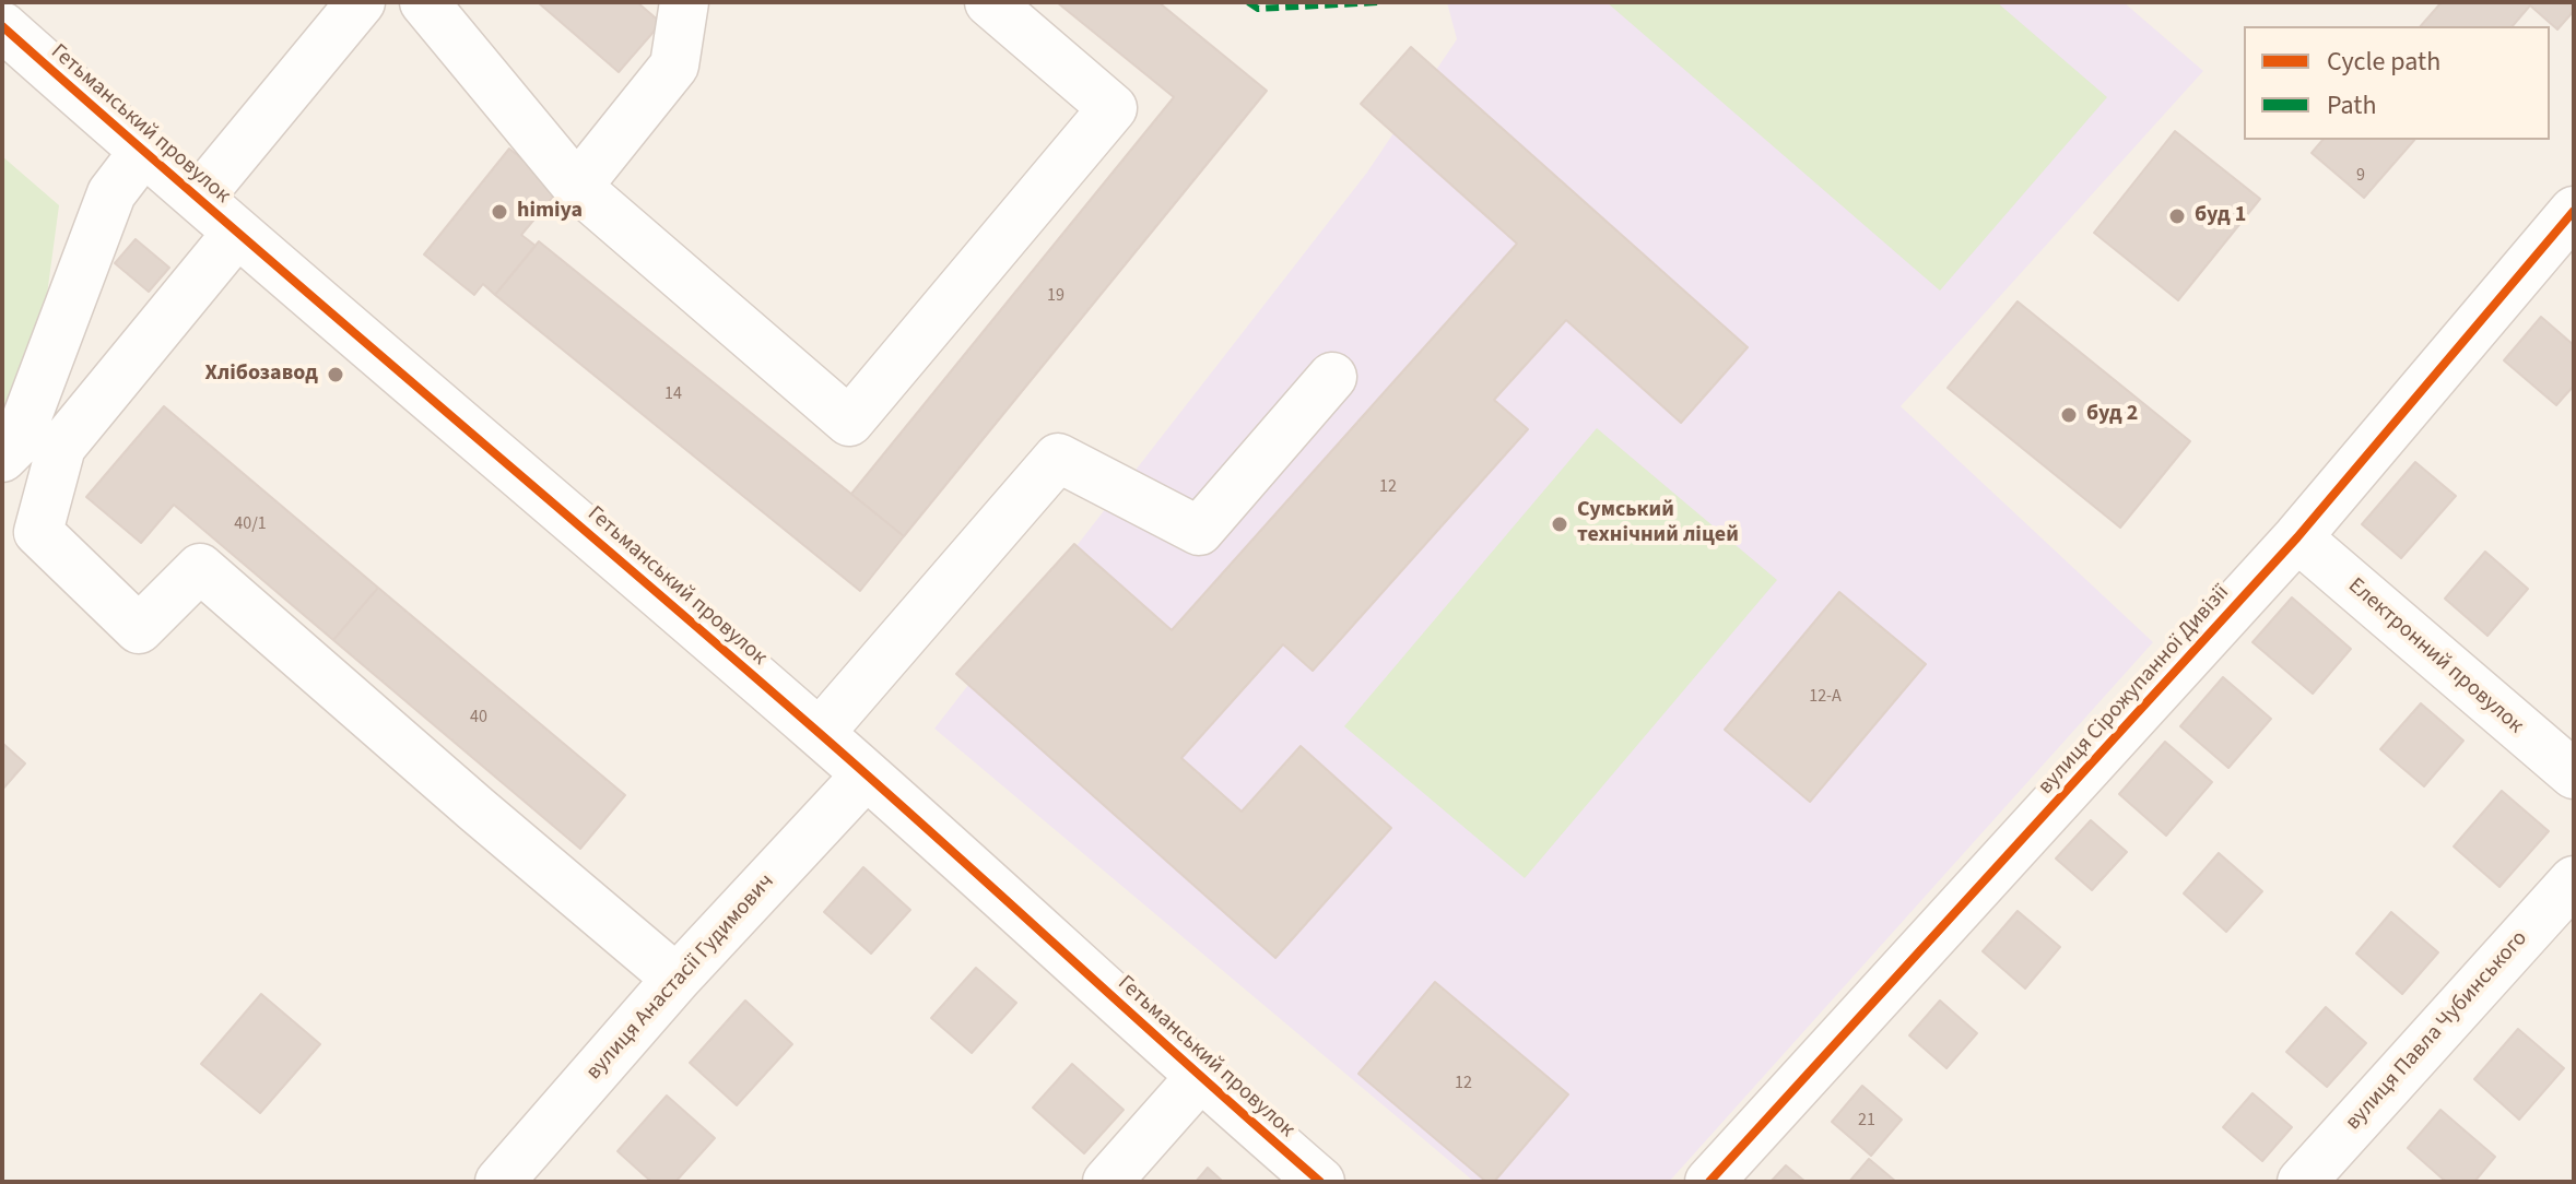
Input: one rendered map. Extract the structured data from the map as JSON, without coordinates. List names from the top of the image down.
{
  "streets": {
    "street": [
      "Гетьманський провулок",
      "Електронний провулок",
      "вулиця Сірожупанної Дивізії",
      "вулиця Анастасії Гудимович",
      "вулиця Павла Чубинського"
    ]
  },
  "crossings": [
    ["Гетьманський провулок", "вулиця Анастасії Гудимович"],
    ["Електронний провулок", "вулиця Сірожупанної Дивізії"]
  ],
  "places": [
    "himiya",
    "буд 1",
    "Хлібозавод",
    "буд 2",
    "Сумський технічний ліцей"
  ],
  "house_numbers": [
    "9",
    "19",
    "14",
    "12",
    "40/1",
    "12-А",
    "40",
    "12",
    "21"
  ],
  "legend": ["Cycle path", "Path"]
}
